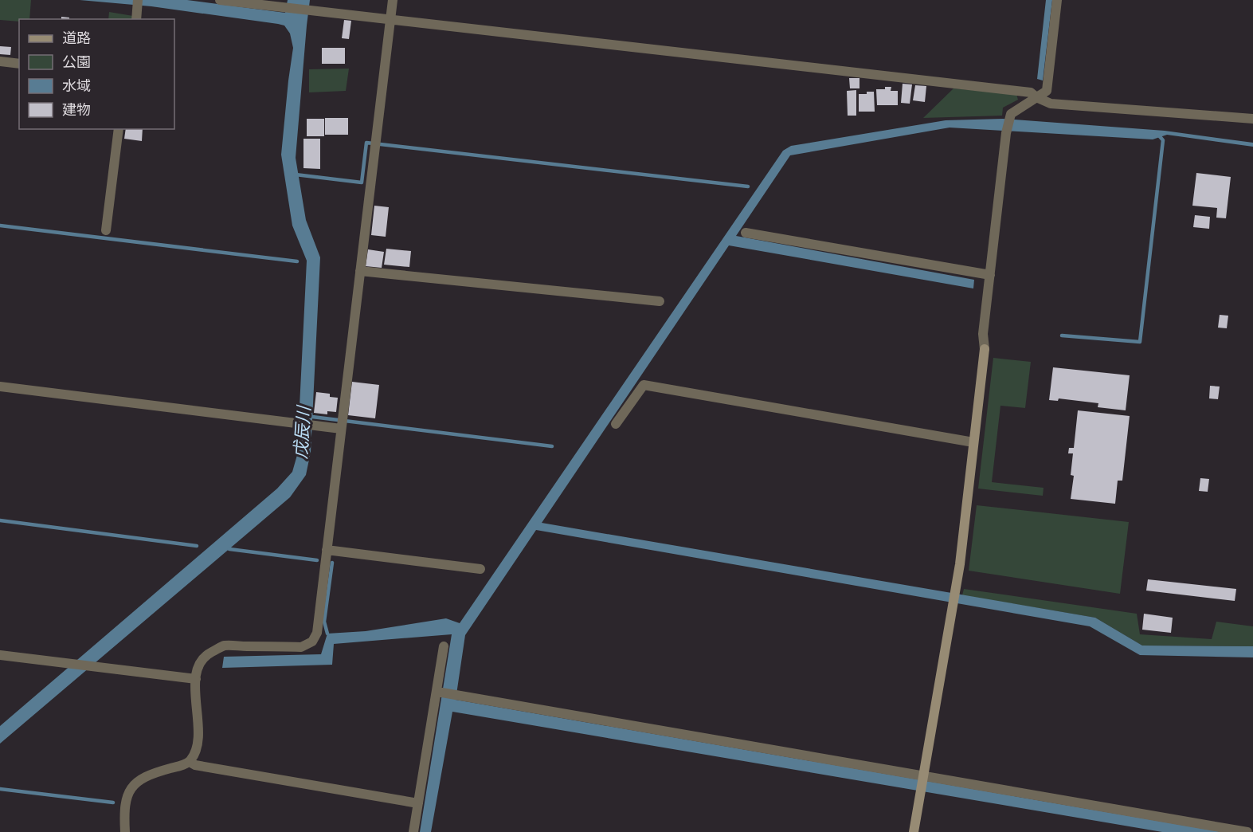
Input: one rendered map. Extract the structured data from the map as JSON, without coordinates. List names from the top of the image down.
{
  "water": ["戊辰川"],
  "legend": [
    "道路",
    "公園",
    "水域",
    "建物"
  ]
}
